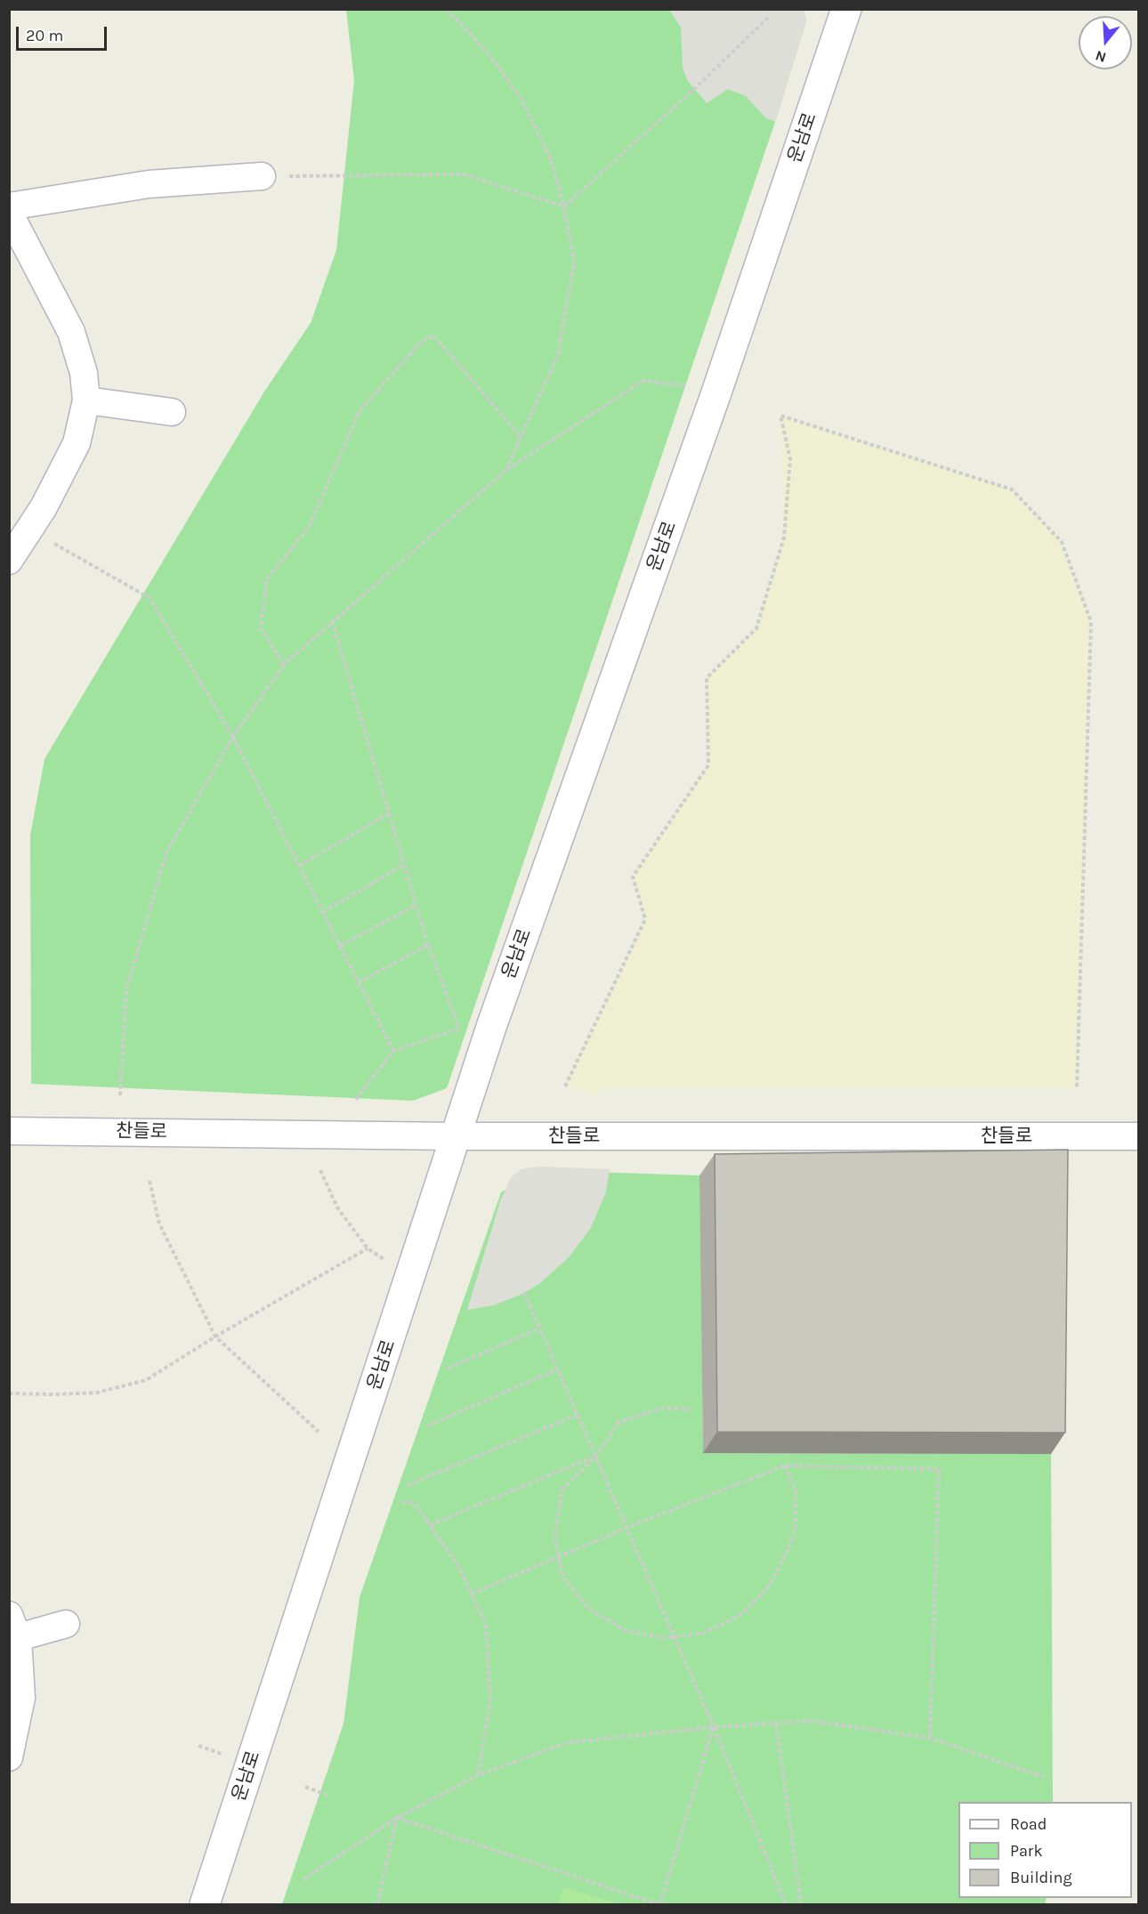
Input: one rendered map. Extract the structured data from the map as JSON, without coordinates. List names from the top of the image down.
{
  "streets": {
    "street": ["운남로", "찬들로"]
  },
  "crossings": [
    ["운남로", "찬들로"]
  ],
  "legend": ["Road", "Park", "Building"],
  "scale_bar": "20 m",
  "north": "bottom"
}
